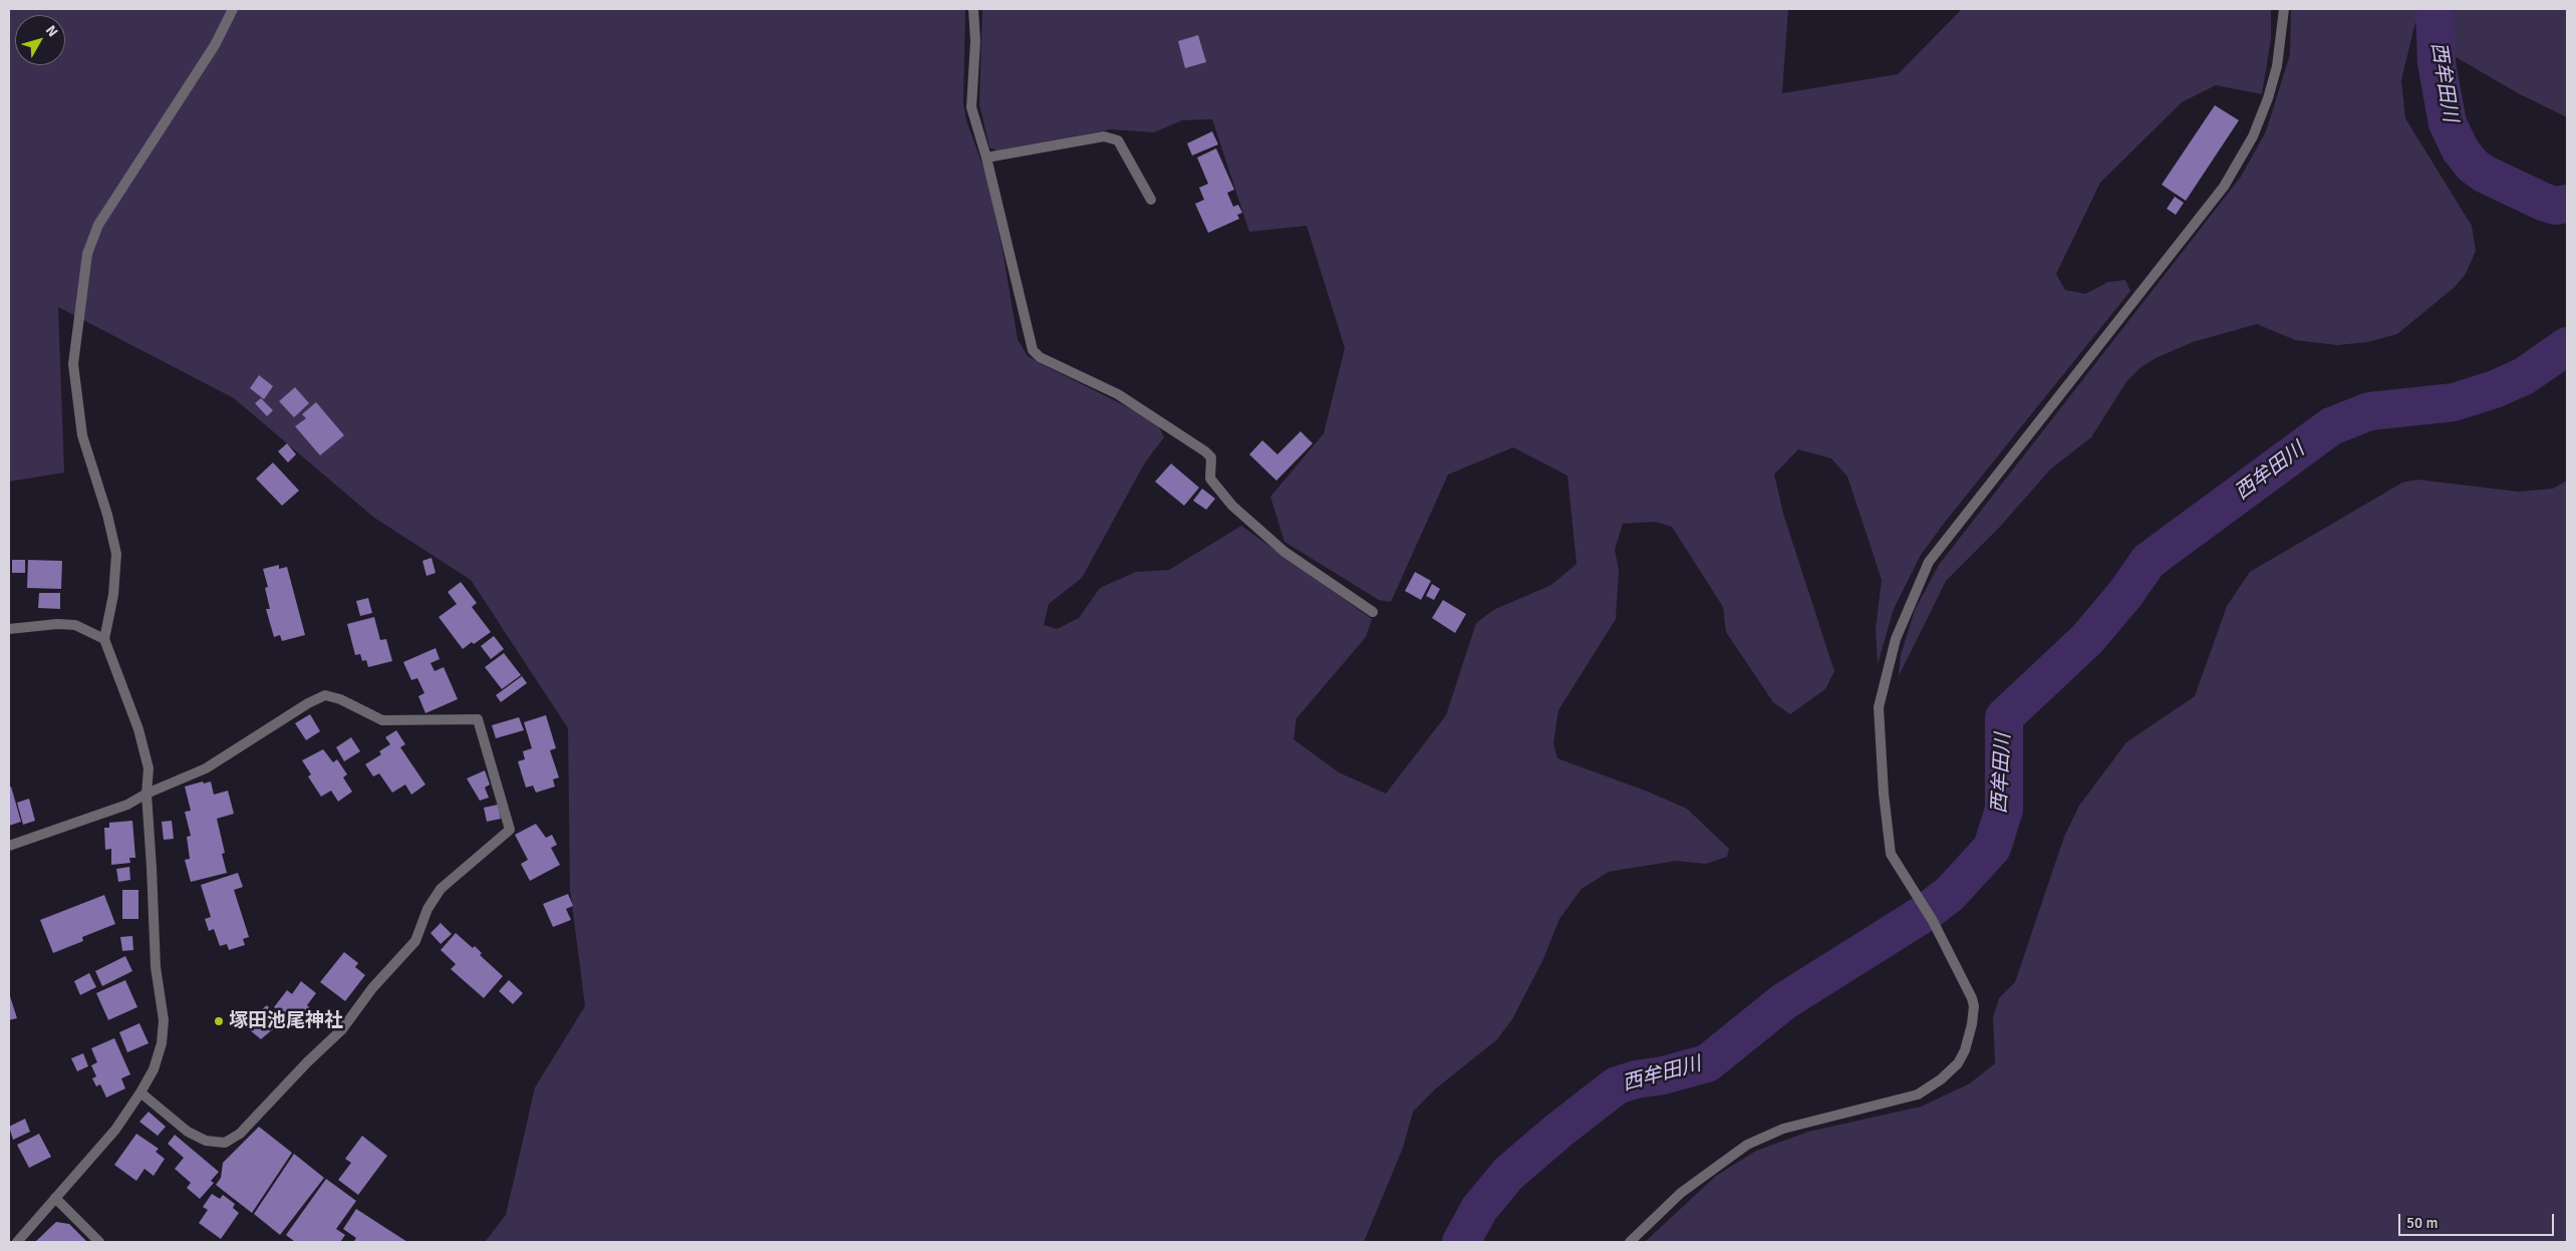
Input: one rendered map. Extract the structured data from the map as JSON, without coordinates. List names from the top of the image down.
{
  "water": ["西牟田川"],
  "places": ["塚田池尾神社"],
  "scale_bar": "50 m",
  "north": "top right"
}
